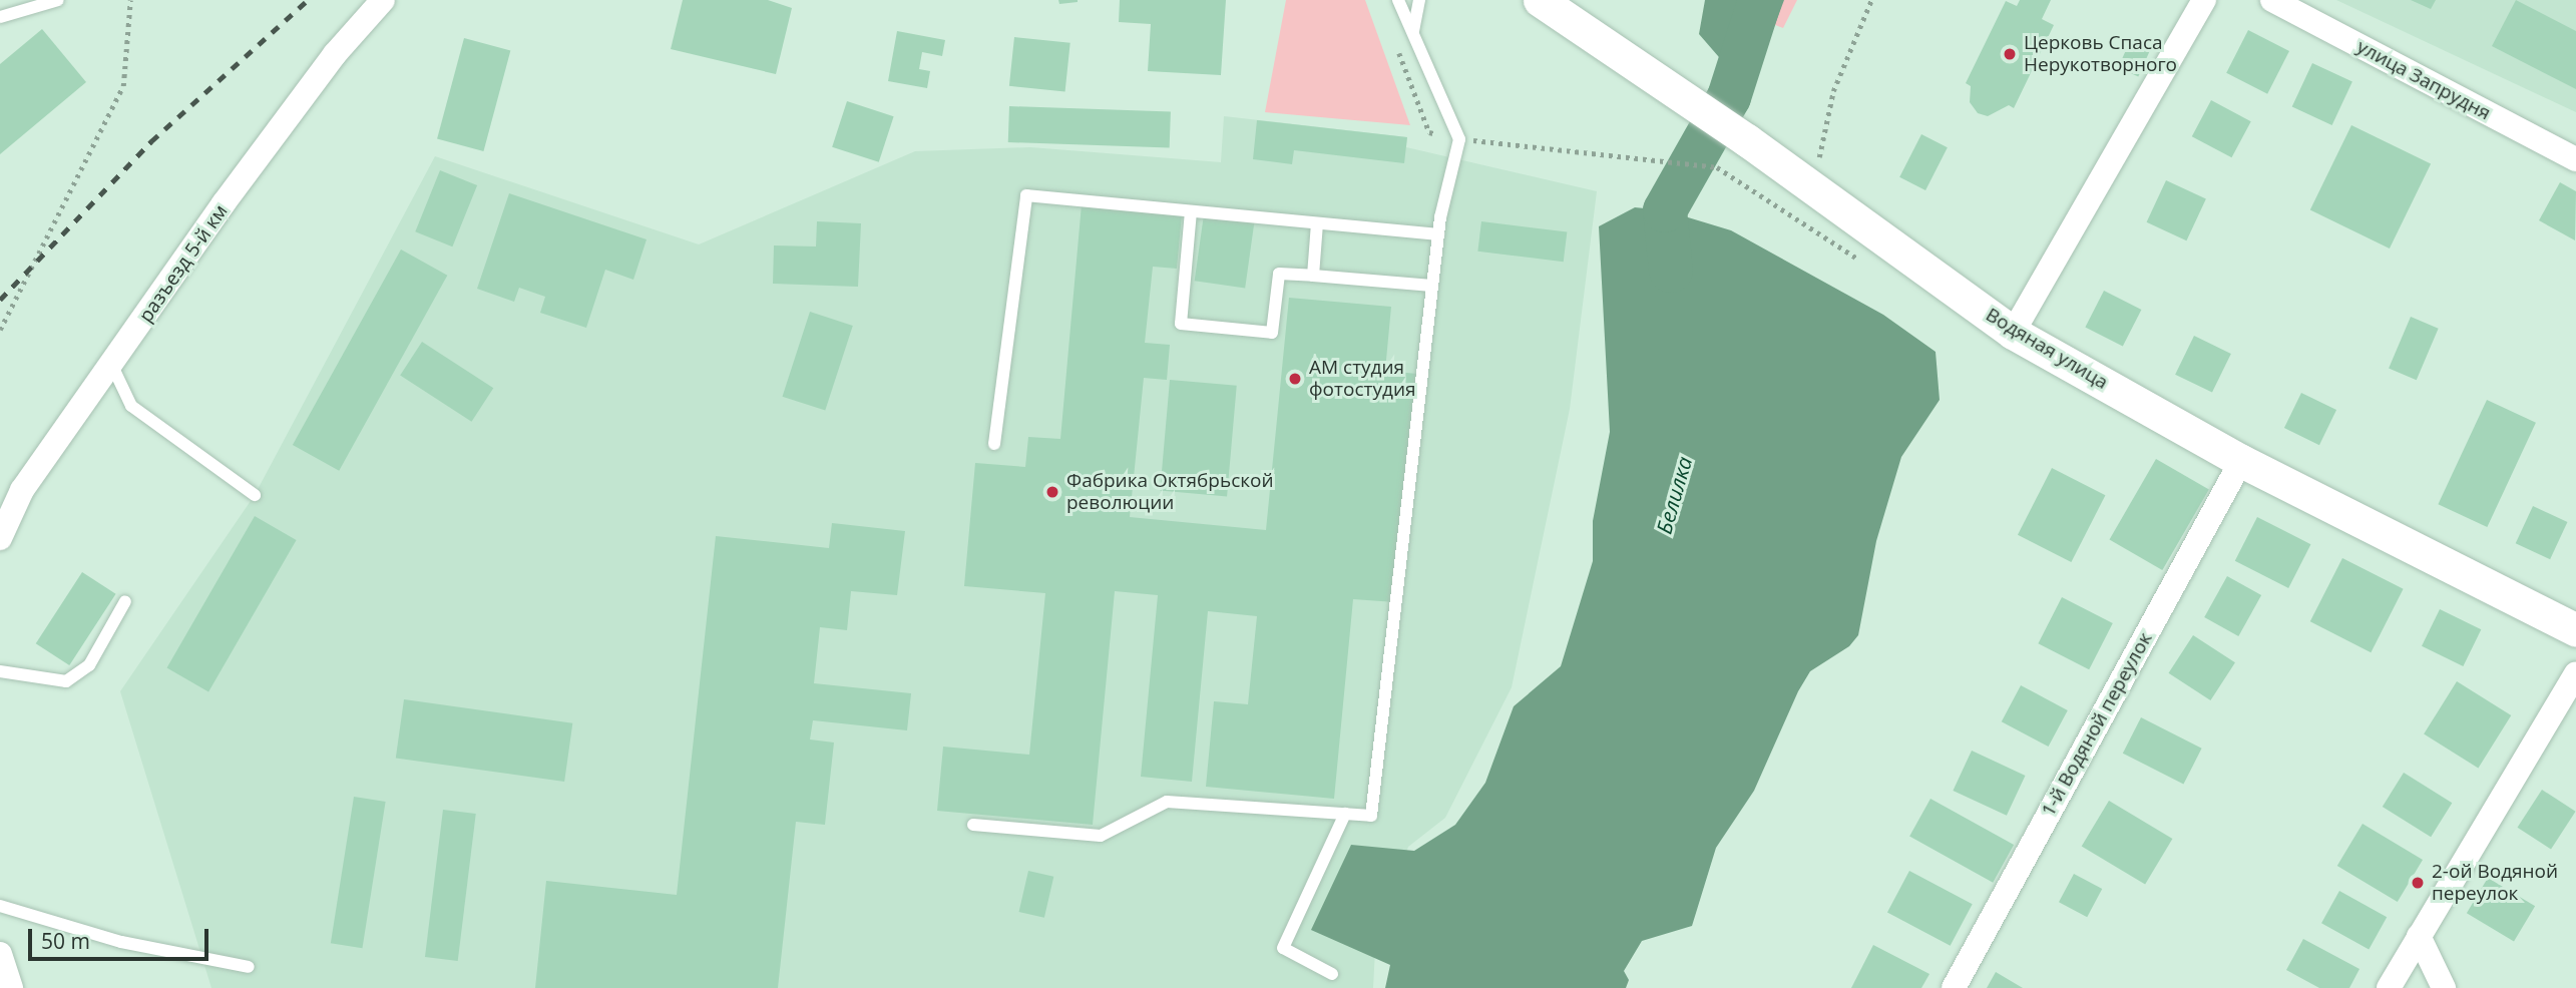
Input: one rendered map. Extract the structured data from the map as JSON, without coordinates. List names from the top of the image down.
{
  "streets": {
    "street": [
      "улица Запрудня",
      "разъезд 5-й км",
      "Водяная улица",
      "1-й Водяной переулок"
    ]
  },
  "crossings": [
    ["Водяная улица", "1-й Водяной переулок"]
  ],
  "water": ["Белилка"],
  "places": [
    "Церковь Спаса Нерукотворного",
    "АМ студия фотостудия",
    "Фабрика Октябрьской революции",
    "2-ой Водяной переулок"
  ],
  "scale_bar": "50 m"
}
